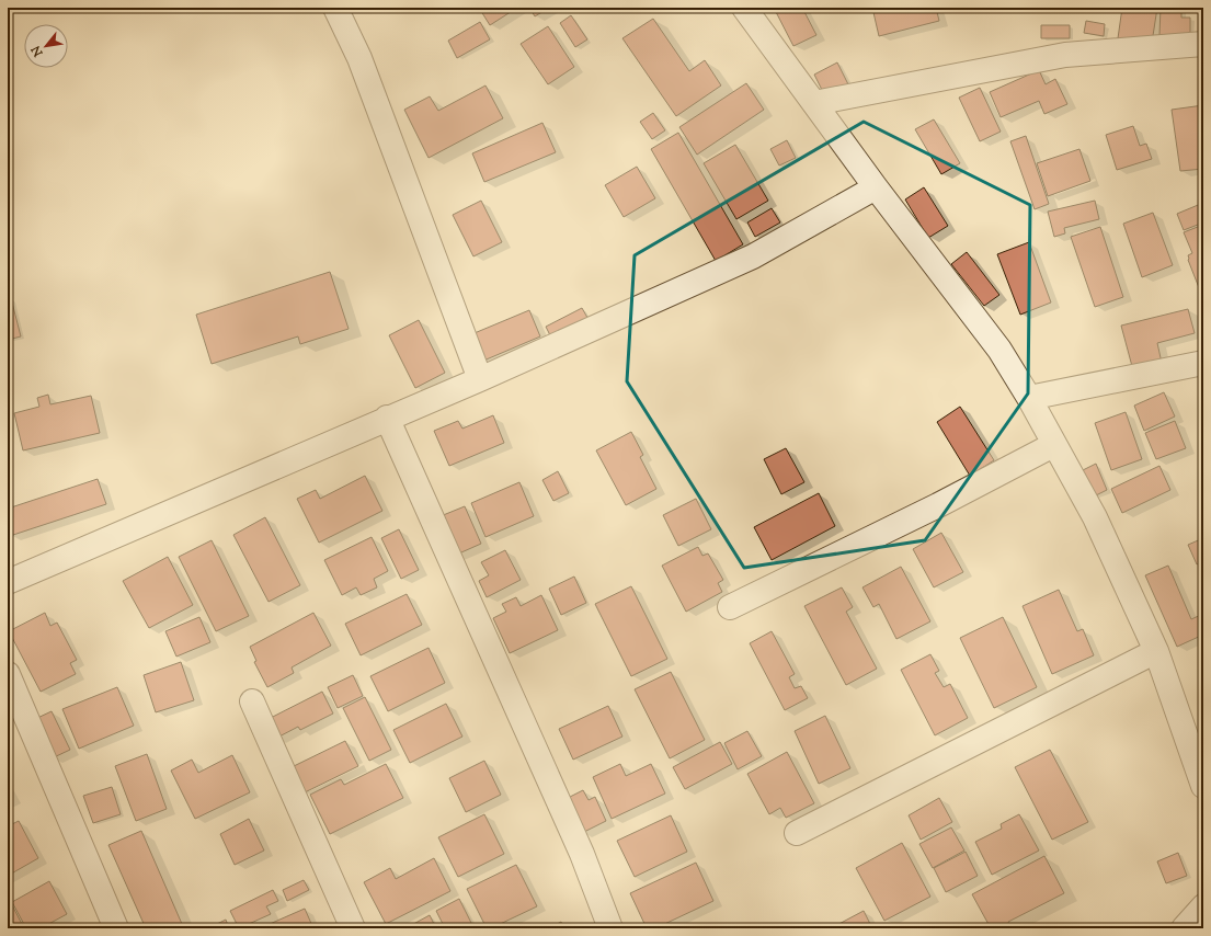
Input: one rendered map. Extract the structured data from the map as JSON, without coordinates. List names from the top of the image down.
{
  "north": "bottom left"
}
